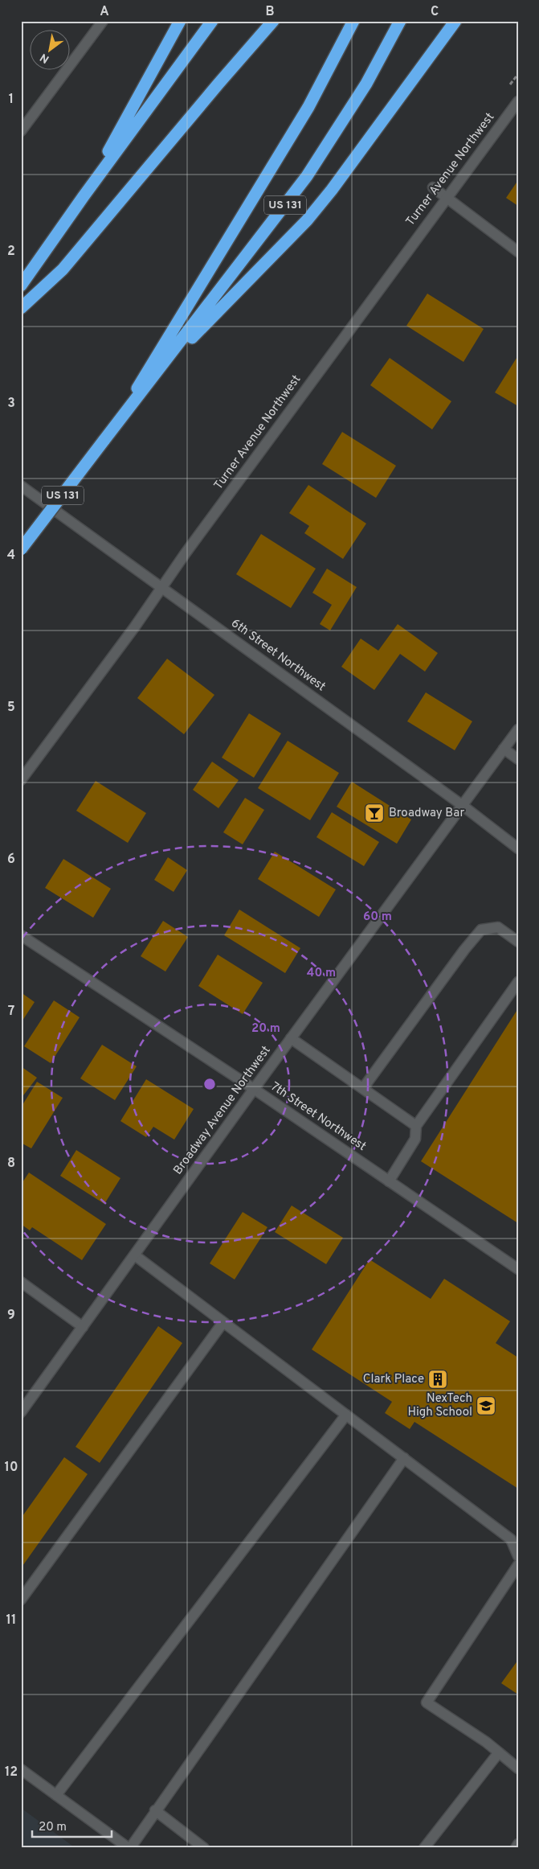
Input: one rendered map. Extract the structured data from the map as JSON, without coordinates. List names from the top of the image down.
{
  "streets": {
    "highway": ["US 131"],
    "street": [
      "Turner Avenue Northwest",
      "6th Street Northwest",
      "Broadway Avenue Northwest",
      "7th Street Northwest"
    ]
  },
  "crossings": [
    ["Turner Avenue Northwest", "6th Street Northwest"],
    ["6th Street Northwest", "Broadway Avenue Northwest"],
    ["Broadway Avenue Northwest", "7th Street Northwest"]
  ],
  "places": {
    "bar": ["Broadway Bar"],
    "building": ["Clark Place"],
    "school or university": ["NexTech High School"]
  },
  "scale_bar": "20 m",
  "north": "bottom left",
  "grid": {
    "columns": ["A", "B", "C"],
    "rows": [
      "1",
      "2",
      "3",
      "4",
      "5",
      "6",
      "7",
      "8",
      "9",
      "10",
      "11",
      "12"
    ]
  },
  "rings": ["60 m", "40 m", "20 m"]
}
